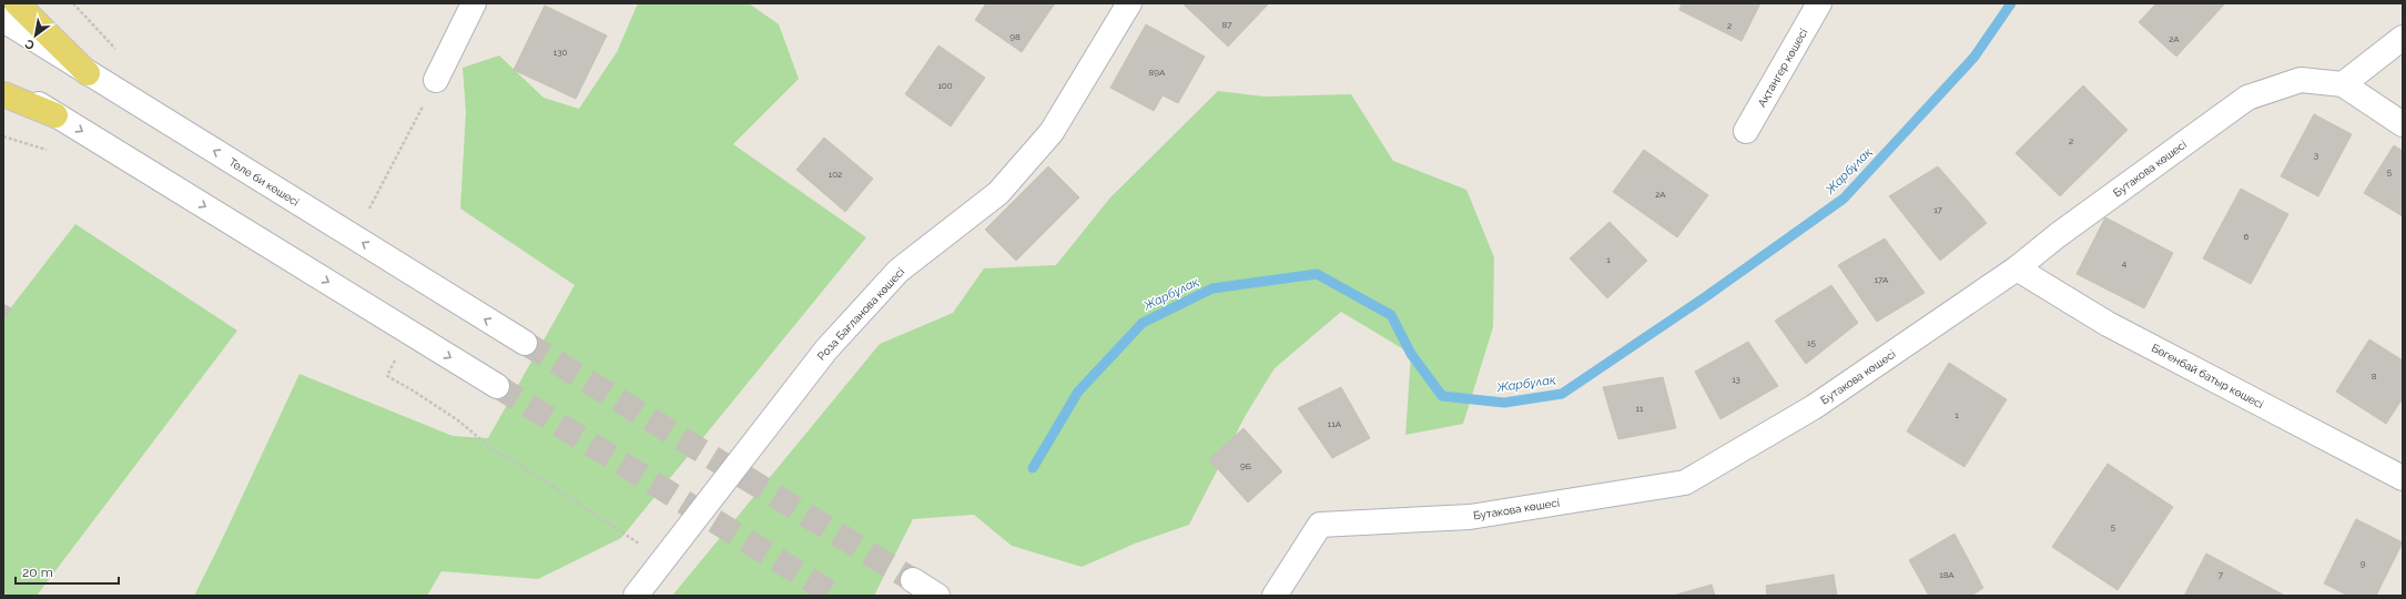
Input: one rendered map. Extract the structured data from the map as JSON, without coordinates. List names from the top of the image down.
{
  "streets": {
    "street": [
      "Ақтаңгер көшесі",
      "Бутакова көшесі",
      "Төле би көшесі",
      "Роза Бағланова көшесі",
      "Бөгенбай батыр көшесі"
    ]
  },
  "crossings": [
    ["Бутакова көшесі", "Бөгенбай батыр көшесі"]
  ],
  "water": ["Жарбұлақ"],
  "house_numbers": [
    "87",
    "2",
    "98",
    "2А",
    "130",
    "89А",
    "100",
    "2",
    "3",
    "5",
    "102",
    "2А",
    "17",
    "6",
    "1",
    "4",
    "17А",
    "15",
    "8",
    "13",
    "11",
    "1",
    "11А",
    "9Б",
    "5",
    "9",
    "18А",
    "7"
  ],
  "scale_bar": "20 m",
  "north": "bottom left"
}
